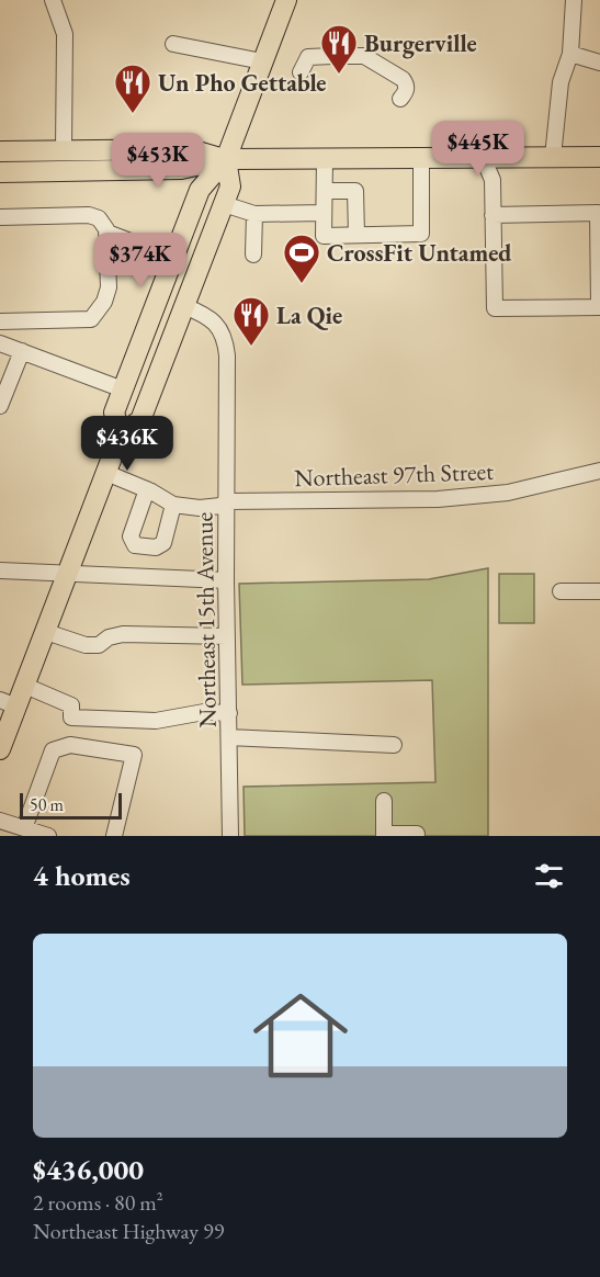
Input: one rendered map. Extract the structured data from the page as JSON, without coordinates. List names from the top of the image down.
{
  "streets": {
    "street": ["Northeast 97th Street", "Northeast 15th Avenue"]
  },
  "crossings": [
    ["Northeast 97th Street", "Northeast 15th Avenue"]
  ],
  "places": {
    "restaurant": ["Burgerville", "Un Pho Gettable", "La Qie"],
    "sports": ["CrossFit Untamed"]
  },
  "scale_bar": "50 m",
  "page": {
    "price": [
      "$445K",
      "$453K",
      "$374K",
      "$436K"
    ],
    "scale": "50 m",
    "heading": "4 homes",
    "list": [
      {
        "name": "$436,000",
        "note": "2 rooms · 80 m² · Northeast Highway 99"
      }
    ]
  }
}
